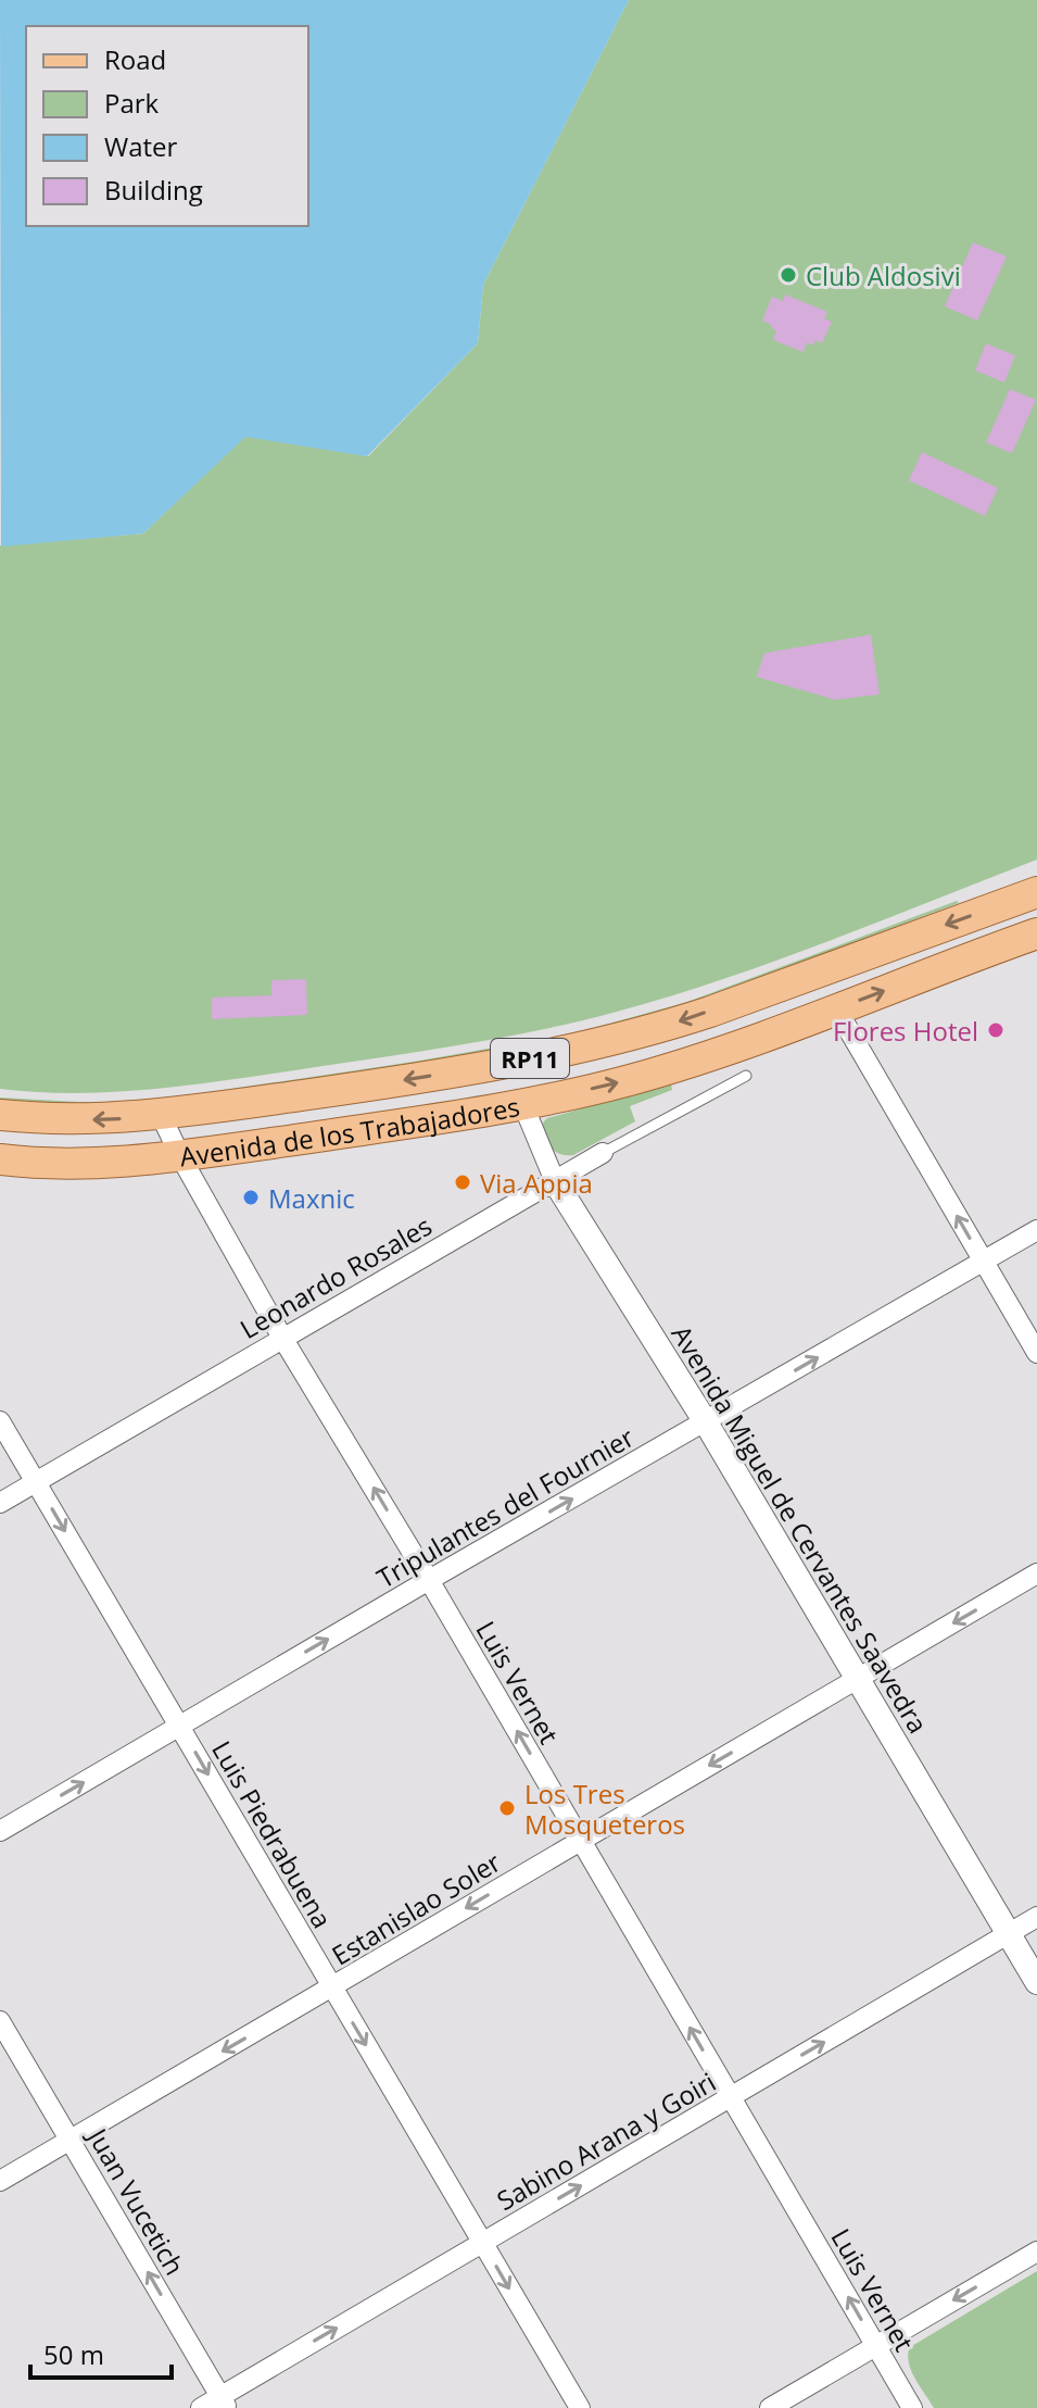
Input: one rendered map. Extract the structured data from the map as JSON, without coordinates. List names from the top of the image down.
{
  "streets": {
    "main road": ["RP11", "Avenida de los Trabajadores"],
    "street": [
      "Leonardo Rosales",
      "Tripulantes del Fournier",
      "Avenida Miguel de Cervantes Saavedra",
      "Luis Vernet",
      "Luis Piedrabuena",
      "Estanislao Soler",
      "Sabino Arana y Goiri",
      "Juan Vucetich"
    ]
  },
  "crossings": [
    ["Avenida de los Trabajadores", "Avenida Miguel de Cervantes Saavedra"],
    ["Avenida de los Trabajadores", "Luis Vernet"],
    ["Leonardo Rosales", "Avenida Miguel de Cervantes Saavedra"],
    ["Leonardo Rosales", "Luis Vernet"],
    ["Leonardo Rosales", "Luis Piedrabuena"],
    ["Tripulantes del Fournier", "Avenida Miguel de Cervantes Saavedra"],
    ["Tripulantes del Fournier", "Luis Vernet"],
    ["Tripulantes del Fournier", "Luis Piedrabuena"],
    ["Avenida Miguel de Cervantes Saavedra", "Estanislao Soler"],
    ["Avenida Miguel de Cervantes Saavedra", "Sabino Arana y Goiri"],
    ["Luis Vernet", "Estanislao Soler"],
    ["Luis Vernet", "Sabino Arana y Goiri"],
    ["Luis Piedrabuena", "Estanislao Soler"],
    ["Luis Piedrabuena", "Sabino Arana y Goiri"],
    ["Estanislao Soler", "Juan Vucetich"],
    ["Sabino Arana y Goiri", "Juan Vucetich"]
  ],
  "one_way": [
    "Tripulantes del Fournier",
    "Luis Vernet",
    "Luis Piedrabuena",
    "Estanislao Soler",
    "Sabino Arana y Goiri",
    "Juan Vucetich"
  ],
  "places": [
    "Club Aldosivi",
    "Flores Hotel",
    "Via Appia",
    "Maxnic",
    "Los Tres Mosqueteros"
  ],
  "legend": [
    "Road",
    "Park",
    "Water",
    "Building"
  ],
  "scale_bar": "50 m"
}
